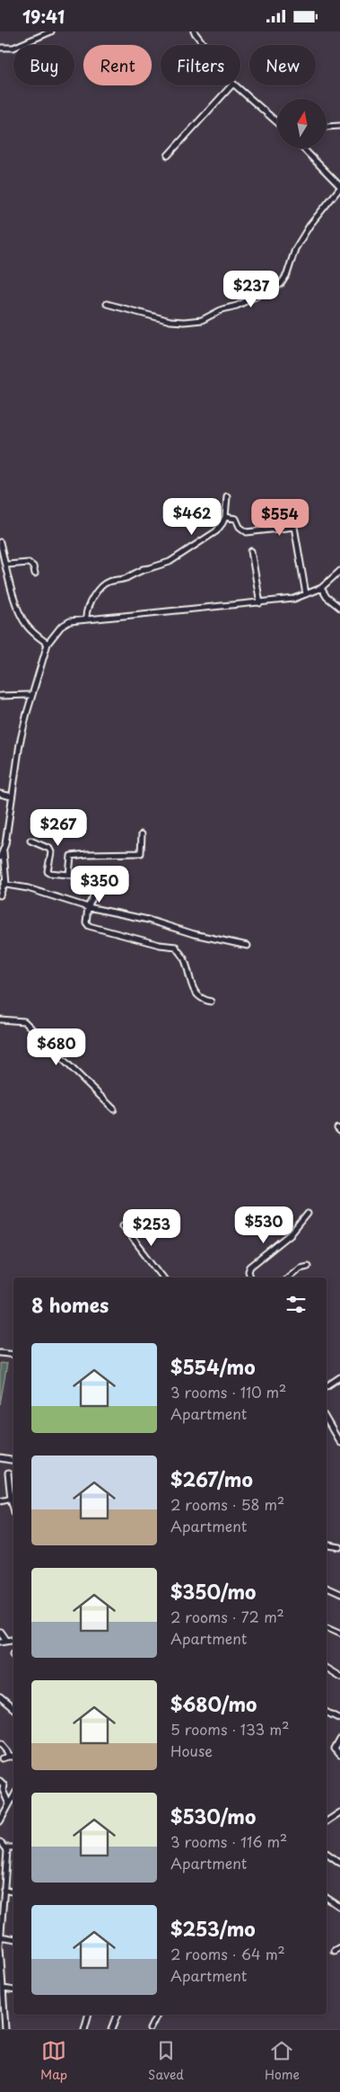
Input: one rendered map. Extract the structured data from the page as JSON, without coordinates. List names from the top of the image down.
{
  "north": "top",
  "page": {
    "status": "19:41",
    "chip": [
      "Buy",
      "Rent",
      "Filters",
      "New"
    ],
    "price": [
      "$237",
      "$462",
      "$554",
      "$267",
      "$350",
      "$680",
      "$530",
      "$253"
    ],
    "heading": "8 homes",
    "list": [
      {
        "name": "$554/mo",
        "note": "3 rooms · 110 m² · Apartment"
      },
      {
        "name": "$267/mo",
        "note": "2 rooms · 58 m² · Apartment"
      },
      {
        "name": "$350/mo",
        "note": "2 rooms · 72 m² · Apartment"
      },
      {
        "name": "$680/mo",
        "note": "5 rooms · 133 m² · House"
      },
      {
        "name": "$530/mo",
        "note": "3 rooms · 116 m² · Apartment"
      },
      {
        "name": "$253/mo",
        "note": "2 rooms · 64 m² · Apartment"
      }
    ],
    "tabs": ["Map", "Saved", "Home"]
  }
}
